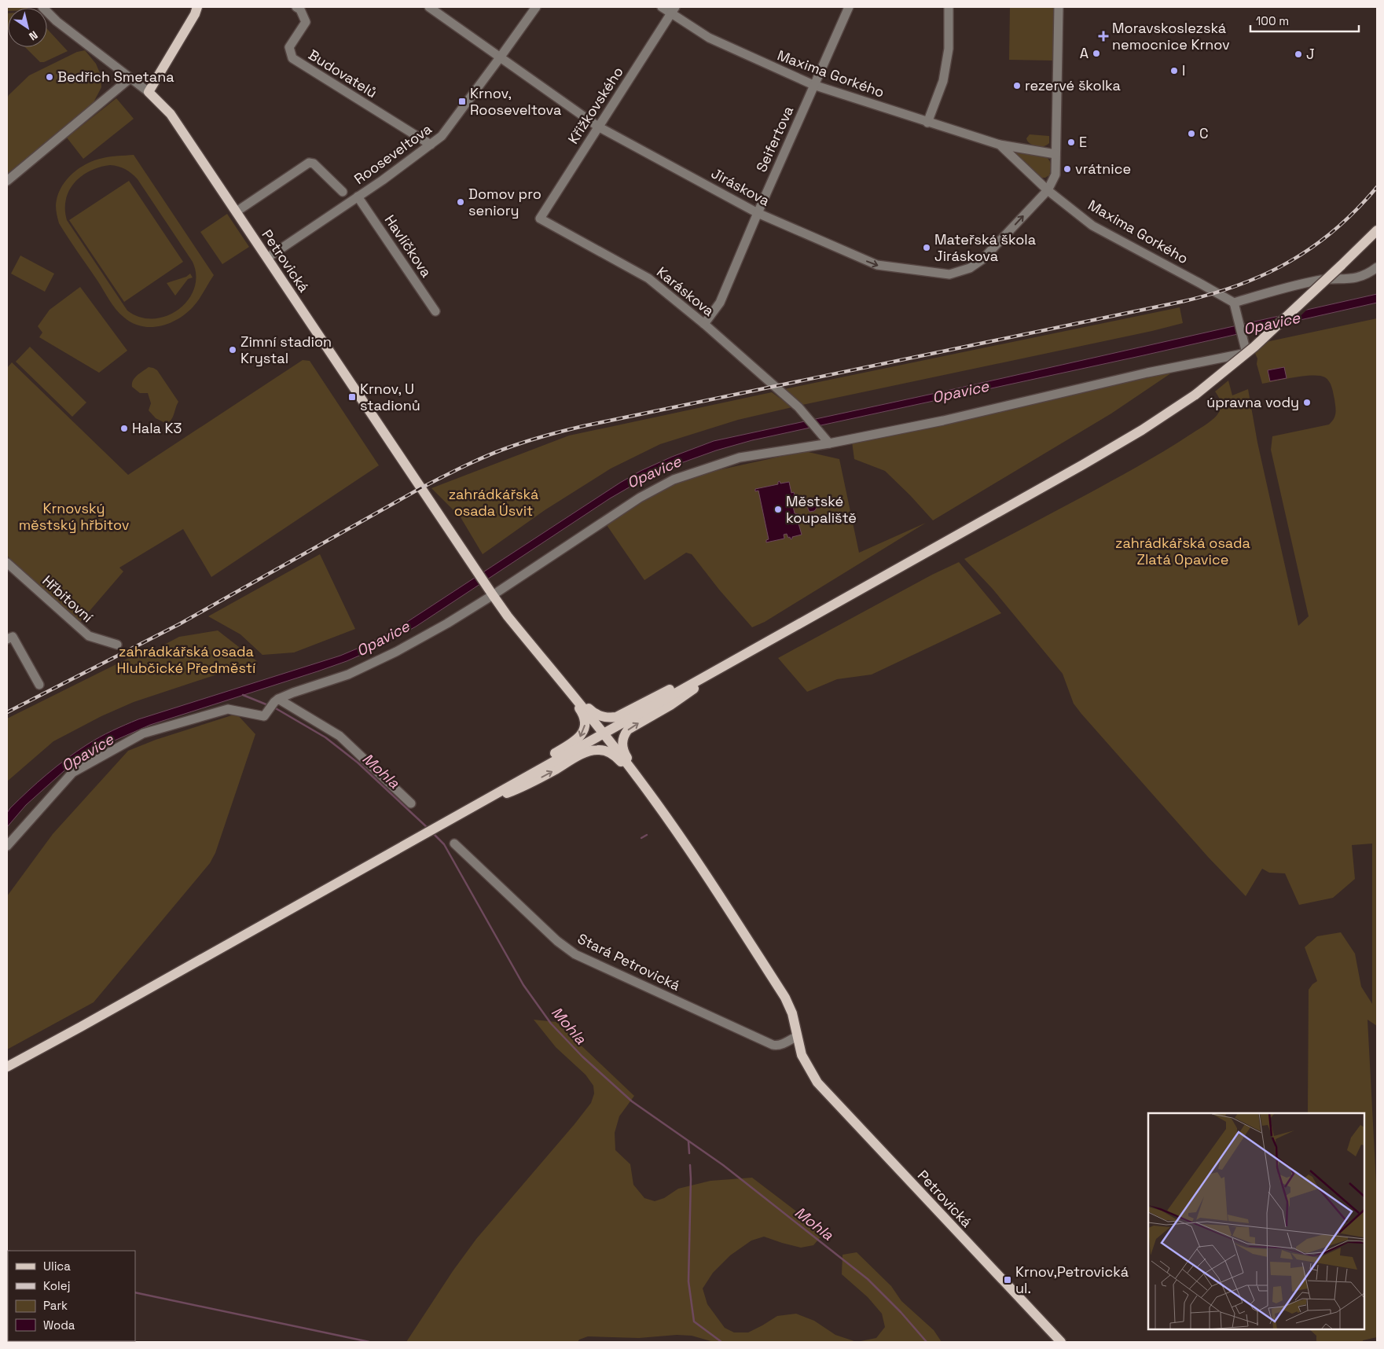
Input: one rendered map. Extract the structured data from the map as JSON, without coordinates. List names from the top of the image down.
{
  "streets": {
    "main road": ["Petrovická"],
    "street": [
      "Budovatelů",
      "Maxima Gorkého",
      "Křižkovského",
      "Seifertova",
      "Rooseveltova",
      "Jiráskova",
      "Havlíčkova",
      "Karáskova",
      "Hřbitovní",
      "Stará Petrovická"
    ]
  },
  "crossings": [
    ["Budovatelů", "Rooseveltova"],
    ["Maxima Gorkého", "Křižkovského"],
    ["Maxima Gorkého", "Seifertova"],
    ["Maxima Gorkého", "Jiráskova"],
    ["Křižkovského", "Jiráskova"],
    ["Křižkovského", "Karáskova"],
    ["Seifertova", "Jiráskova"],
    ["Seifertova", "Karáskova"],
    ["Rooseveltova", "Jiráskova"],
    ["Rooseveltova", "Havlíčkova"],
    ["Rooseveltova", "Petrovická"],
    ["Petrovická", "Stará Petrovická"]
  ],
  "water": ["Opavice", "Mohla"],
  "parks": [
    "zahrádkářská osada Úsvit",
    "Krnovský městský hřbitov",
    "zahrádkářská osada Zlatá Opavice",
    "zahrádkářská osada Hlubčické Předměstí"
  ],
  "places": {
    "health": ["Moravskoslezská nemocnice Krnov"],
    "other": [
      "A",
      "J",
      "I",
      "Bedřich Smetana",
      "rezervé školka",
      "C",
      "E",
      "vrátnice",
      "Domov pro seniory",
      "Mateřská škola Jiráskova",
      "Zimní stadion Krystal",
      "úpravna vody",
      "Hala K3",
      "Městské koupaliště"
    ],
    "transit": ["Krnov, Rooseveltova", "Krnov, U stadionů", "Krnov,Petrovická ul."]
  },
  "legend": [
    "Ulica",
    "Kolej",
    "Park",
    "Woda"
  ],
  "scale_bar": "100 m",
  "north": "bottom right"
}
